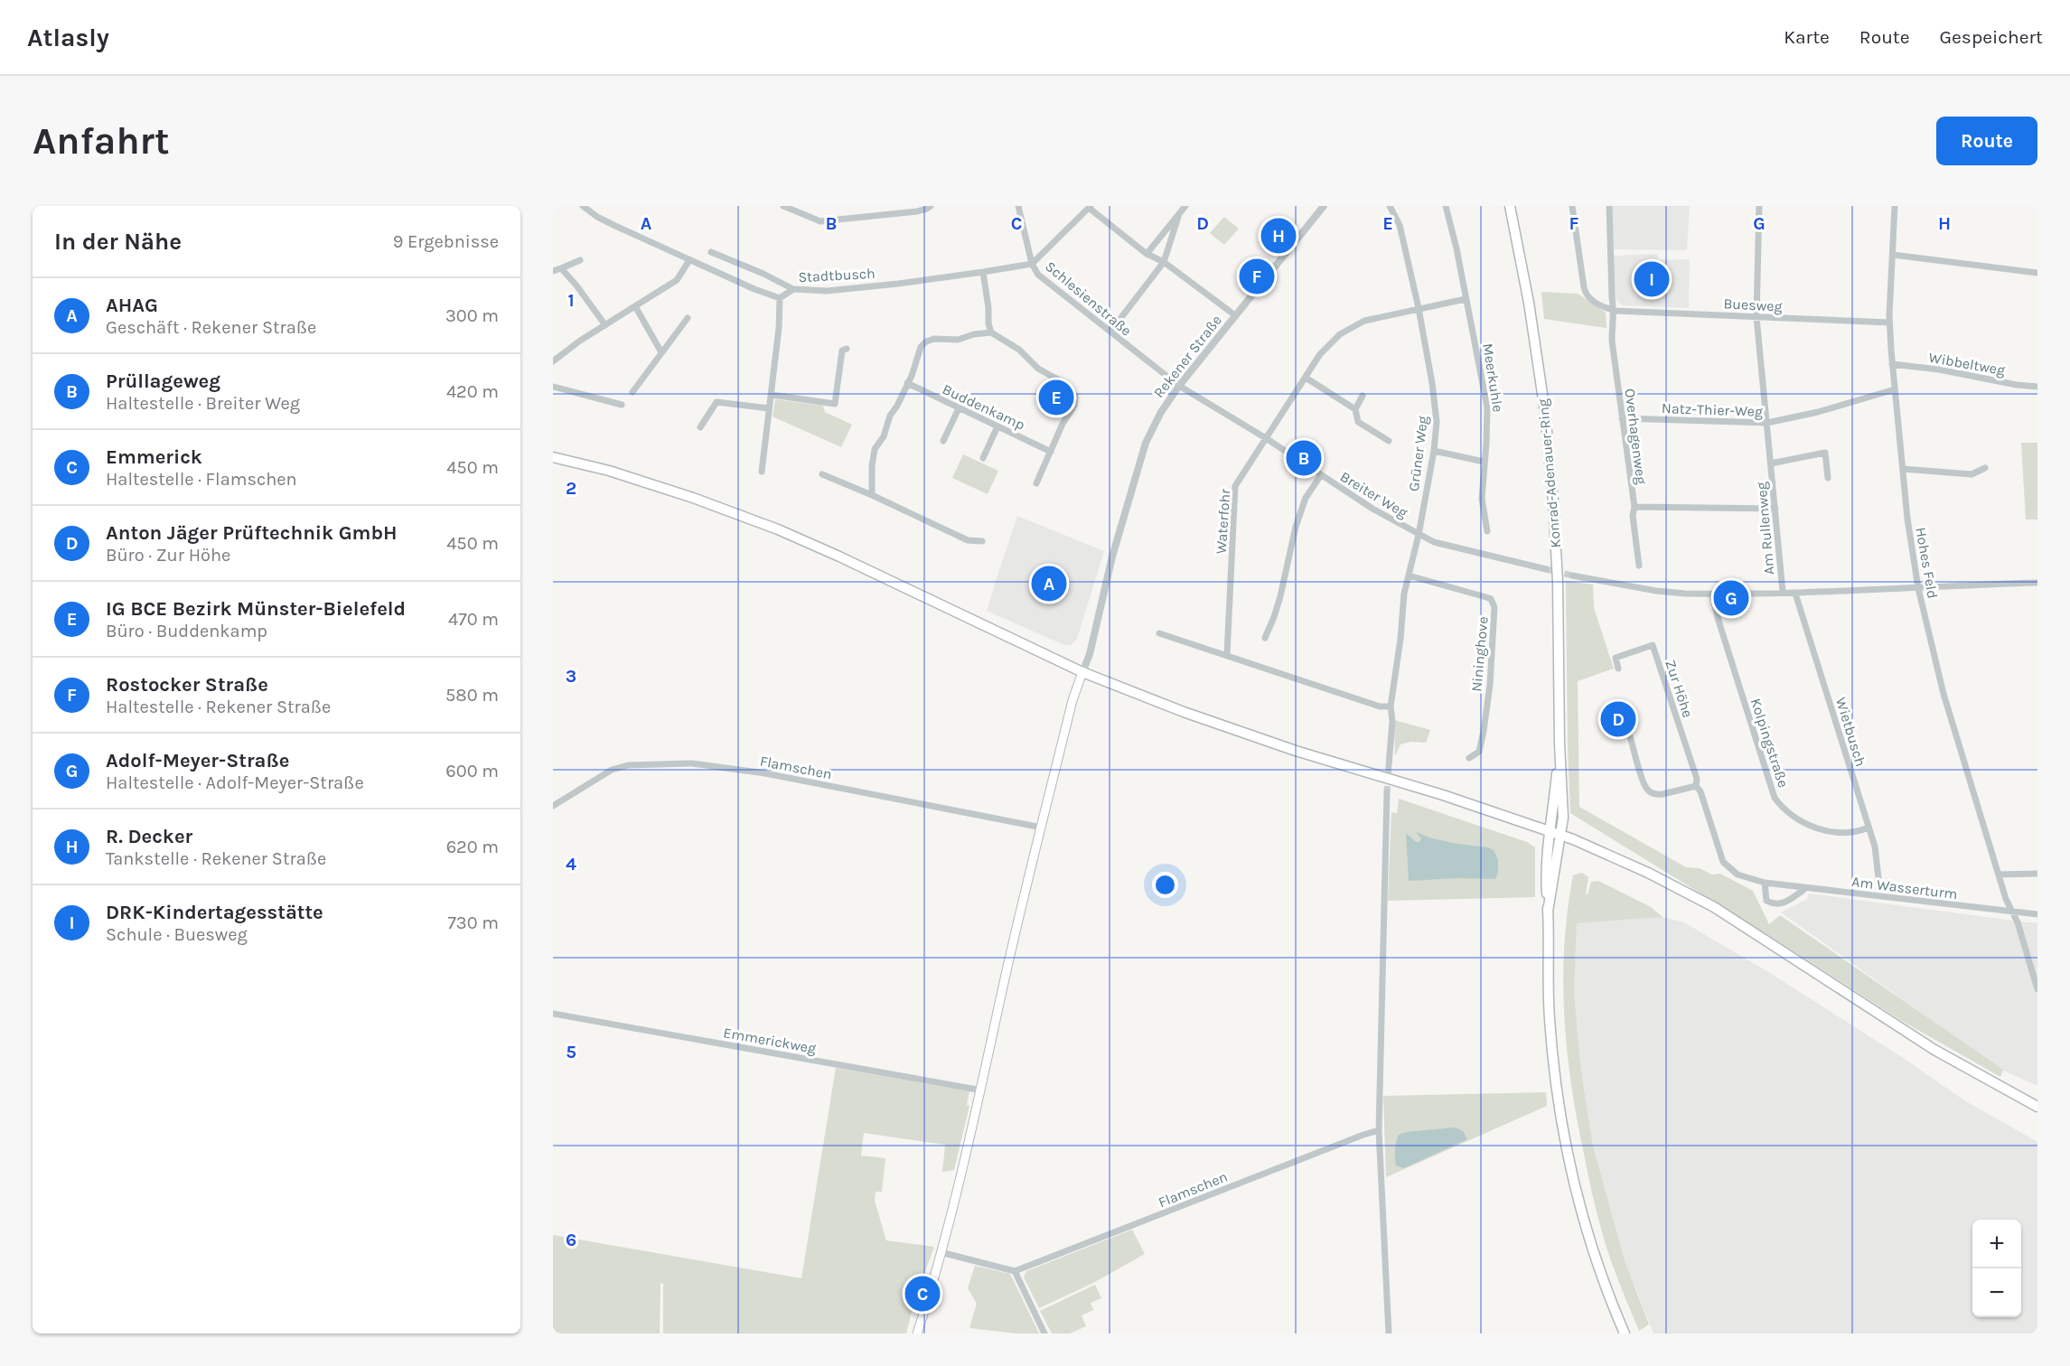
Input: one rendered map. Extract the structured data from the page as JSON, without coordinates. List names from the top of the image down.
{
  "streets": {
    "main road": ["Konrad-Adenauer-Ring"],
    "street": [
      "Stadtbusch",
      "Schlesienstraße",
      "Buesweg",
      "Rekener Straße",
      "Wibbeltweg",
      "Meerkuhle",
      "Buddenkamp",
      "Natz-Thier-Weg",
      "Overhagenweg",
      "Grüner Weg",
      "Breiter Weg",
      "Waterfohr",
      "Am Rullenweg",
      "Hohes Feld",
      "Nininghove",
      "Zur Höhe",
      "Wietbusch",
      "Kolpingstraße",
      "Flamschen",
      "Am Wasserturm",
      "Emmerickweg"
    ]
  },
  "crossings": [
    ["Stadtbusch", "Schlesienstraße"],
    ["Schlesienstraße", "Rekener Straße"],
    ["Schlesienstraße", "Breiter Weg"],
    ["Buesweg", "Overhagenweg"],
    ["Buesweg", "Am Rullenweg"],
    ["Buesweg", "Hohes Feld"],
    ["Rekener Straße", "Breiter Weg"],
    ["Wibbeltweg", "Hohes Feld"],
    ["Natz-Thier-Weg", "Overhagenweg"],
    ["Natz-Thier-Weg", "Am Rullenweg"],
    ["Natz-Thier-Weg", "Hohes Feld"],
    ["Grüner Weg", "Breiter Weg"],
    ["Grüner Weg", "Waterfohr"],
    ["Grüner Weg", "Nininghove"],
    ["Breiter Weg", "Waterfohr"],
    ["Hohes Feld", "Am Wasserturm"],
    ["Zur Höhe", "Am Wasserturm"],
    ["Wietbusch", "Kolpingstraße"]
  ],
  "page": {
    "header": "Atlasly",
    "nav": ["Karte", "Route", "Gespeichert"],
    "buttons": "Route",
    "title": "Anfahrt",
    "heading": ["In der Nähe", "9 Ergebnisse"],
    "pins": [
      "H",
      "F",
      "I",
      "E",
      "B",
      "A",
      "G",
      "D",
      "C"
    ],
    "list": [
      {
        "mark": "A",
        "name": "AHAG",
        "note": "Geschäft · Rekener Straße",
        "value": "300 m"
      },
      {
        "mark": "B",
        "name": "Prüllageweg",
        "note": "Haltestelle · Breiter Weg",
        "value": "420 m"
      },
      {
        "mark": "C",
        "name": "Emmerick",
        "note": "Haltestelle · Flamschen",
        "value": "450 m"
      },
      {
        "mark": "D",
        "name": "Anton Jäger Prüftechnik GmbH",
        "note": "Büro · Zur Höhe",
        "value": "450 m"
      },
      {
        "mark": "E",
        "name": "IG BCE Bezirk Münster-Bielefeld",
        "note": "Büro · Buddenkamp",
        "value": "470 m"
      },
      {
        "mark": "F",
        "name": "Rostocker Straße",
        "note": "Haltestelle · Rekener Straße",
        "value": "580 m"
      },
      {
        "mark": "G",
        "name": "Adolf-Meyer-Straße",
        "note": "Haltestelle · Adolf-Meyer-Straße",
        "value": "600 m"
      },
      {
        "mark": "H",
        "name": "R. Decker",
        "note": "Tankstelle · Rekener Straße",
        "value": "620 m"
      },
      {
        "mark": "I",
        "name": "DRK-Kindertagesstätte",
        "note": "Schule · Buesweg",
        "value": "730 m"
      }
    ],
    "map_buttons": ["+", "−"]
  },
  "grid": {
    "columns": [
      "A",
      "B",
      "C",
      "D",
      "E",
      "F",
      "G",
      "H"
    ],
    "rows": [
      "1",
      "2",
      "3",
      "4",
      "5",
      "6"
    ]
  }
}
